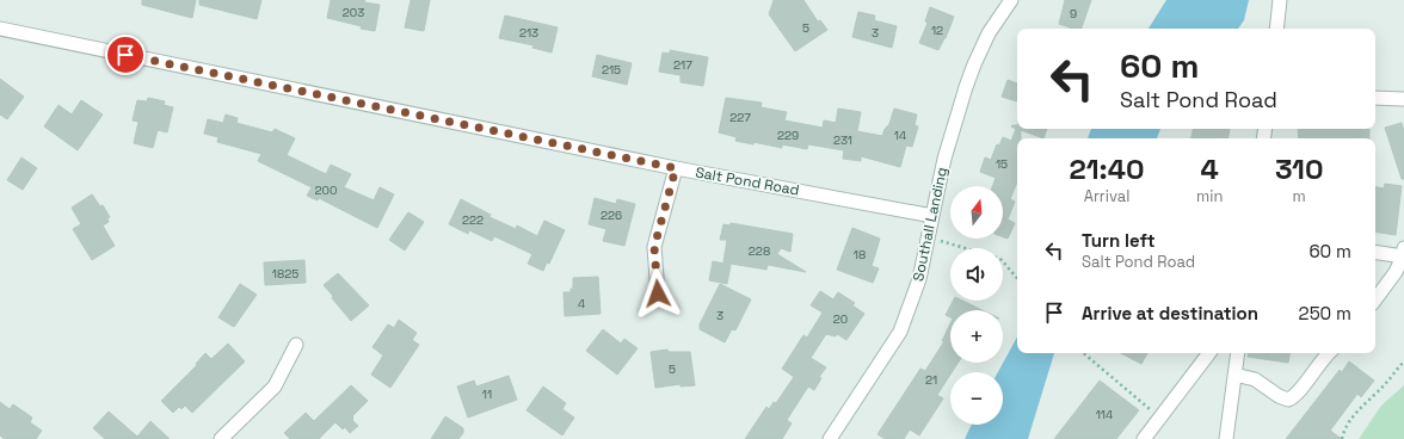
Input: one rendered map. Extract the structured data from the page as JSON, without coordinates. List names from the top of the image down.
{
  "streets": {
    "street": ["Salt Pond Road", "Southall Landing"]
  },
  "crossings": [
    ["Salt Pond Road", "Southall Landing"]
  ],
  "house_numbers": [
    "203",
    "9",
    "5",
    "12",
    "213",
    "3",
    "217",
    "215",
    "227",
    "229",
    "14",
    "231",
    "15",
    "200",
    "226",
    "222",
    "228",
    "18",
    "1825",
    "4",
    "3",
    "20",
    "5",
    "21",
    "11",
    "114"
  ],
  "north": "top",
  "page": {
    "turn": ["60 m", "Salt Pond Road"],
    "eta": [
      "21:40",
      "Arrival",
      "4",
      "min",
      "310",
      "m"
    ],
    "map_buttons": ["+", "−"],
    "list": [
      {
        "name": "Turn left",
        "note": "Salt Pond Road",
        "value": "60 m"
      },
      {
        "name": "Arrive at destination",
        "value": "250 m"
      }
    ]
  }
}
